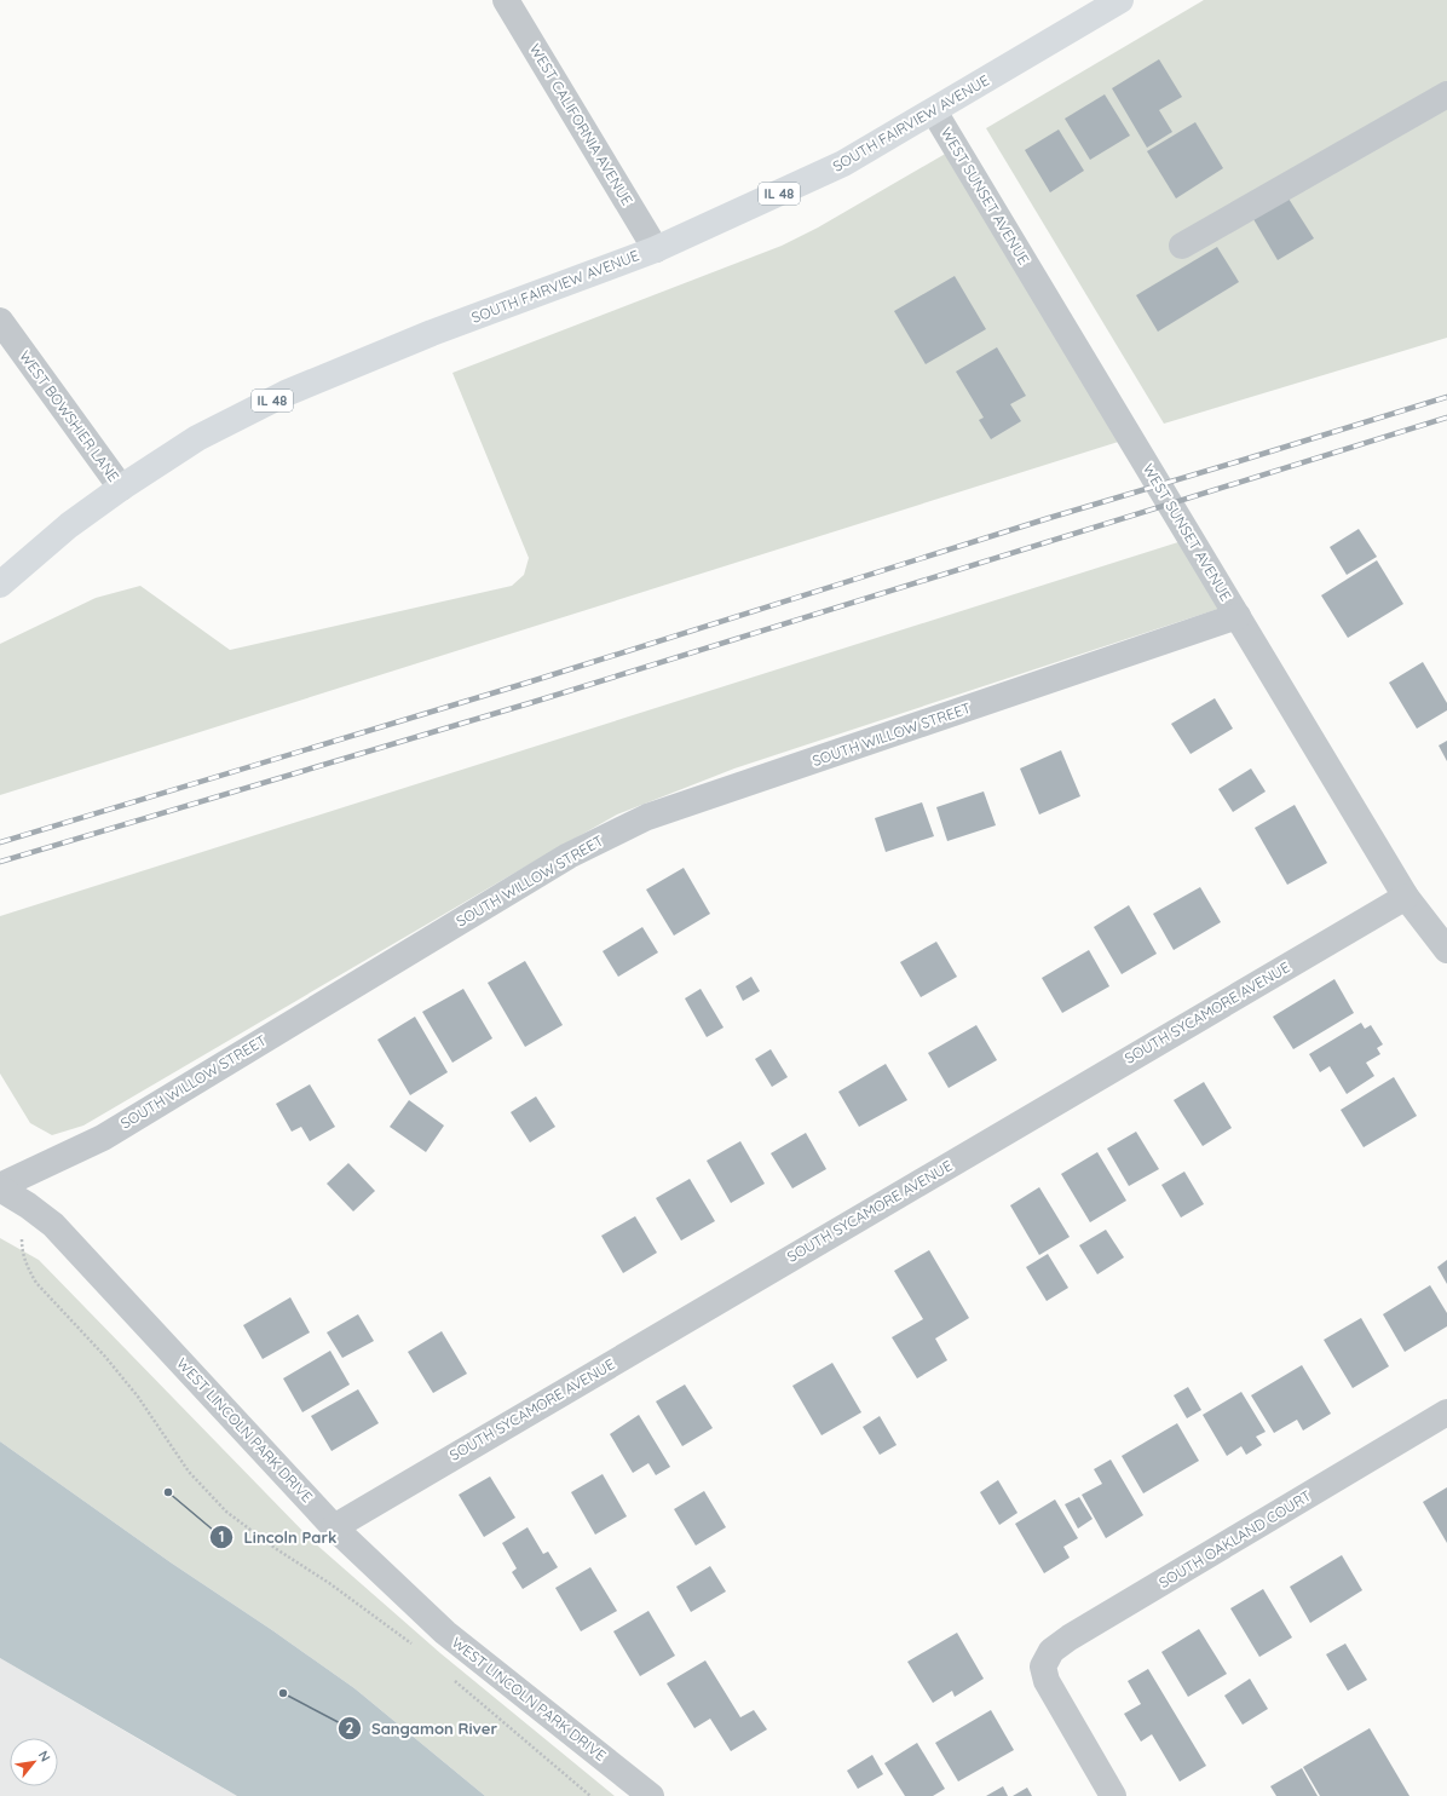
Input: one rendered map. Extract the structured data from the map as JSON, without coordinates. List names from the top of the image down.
{
  "streets": {
    "main road": ["SOUTH FAIRVIEW AVENUE", "IL 48"],
    "street": [
      "WEST CALIFORNIA AVENUE",
      "WEST SUNSET AVENUE",
      "WEST BOWSHIER LANE",
      "SOUTH WILLOW STREET",
      "SOUTH SYCAMORE AVENUE",
      "WEST LINCOLN PARK DRIVE",
      "SOUTH OAKLAND COURT"
    ]
  },
  "crossings": [
    ["SOUTH FAIRVIEW AVENUE", "WEST CALIFORNIA AVENUE"],
    ["SOUTH FAIRVIEW AVENUE", "WEST SUNSET AVENUE"],
    ["SOUTH FAIRVIEW AVENUE", "WEST BOWSHIER LANE"],
    ["WEST SUNSET AVENUE", "SOUTH WILLOW STREET"],
    ["WEST SUNSET AVENUE", "SOUTH SYCAMORE AVENUE"],
    ["SOUTH WILLOW STREET", "WEST LINCOLN PARK DRIVE"],
    ["SOUTH SYCAMORE AVENUE", "WEST LINCOLN PARK DRIVE"]
  ],
  "places": ["Lincoln Park", "Sangamon River"],
  "north": "top right"
}
